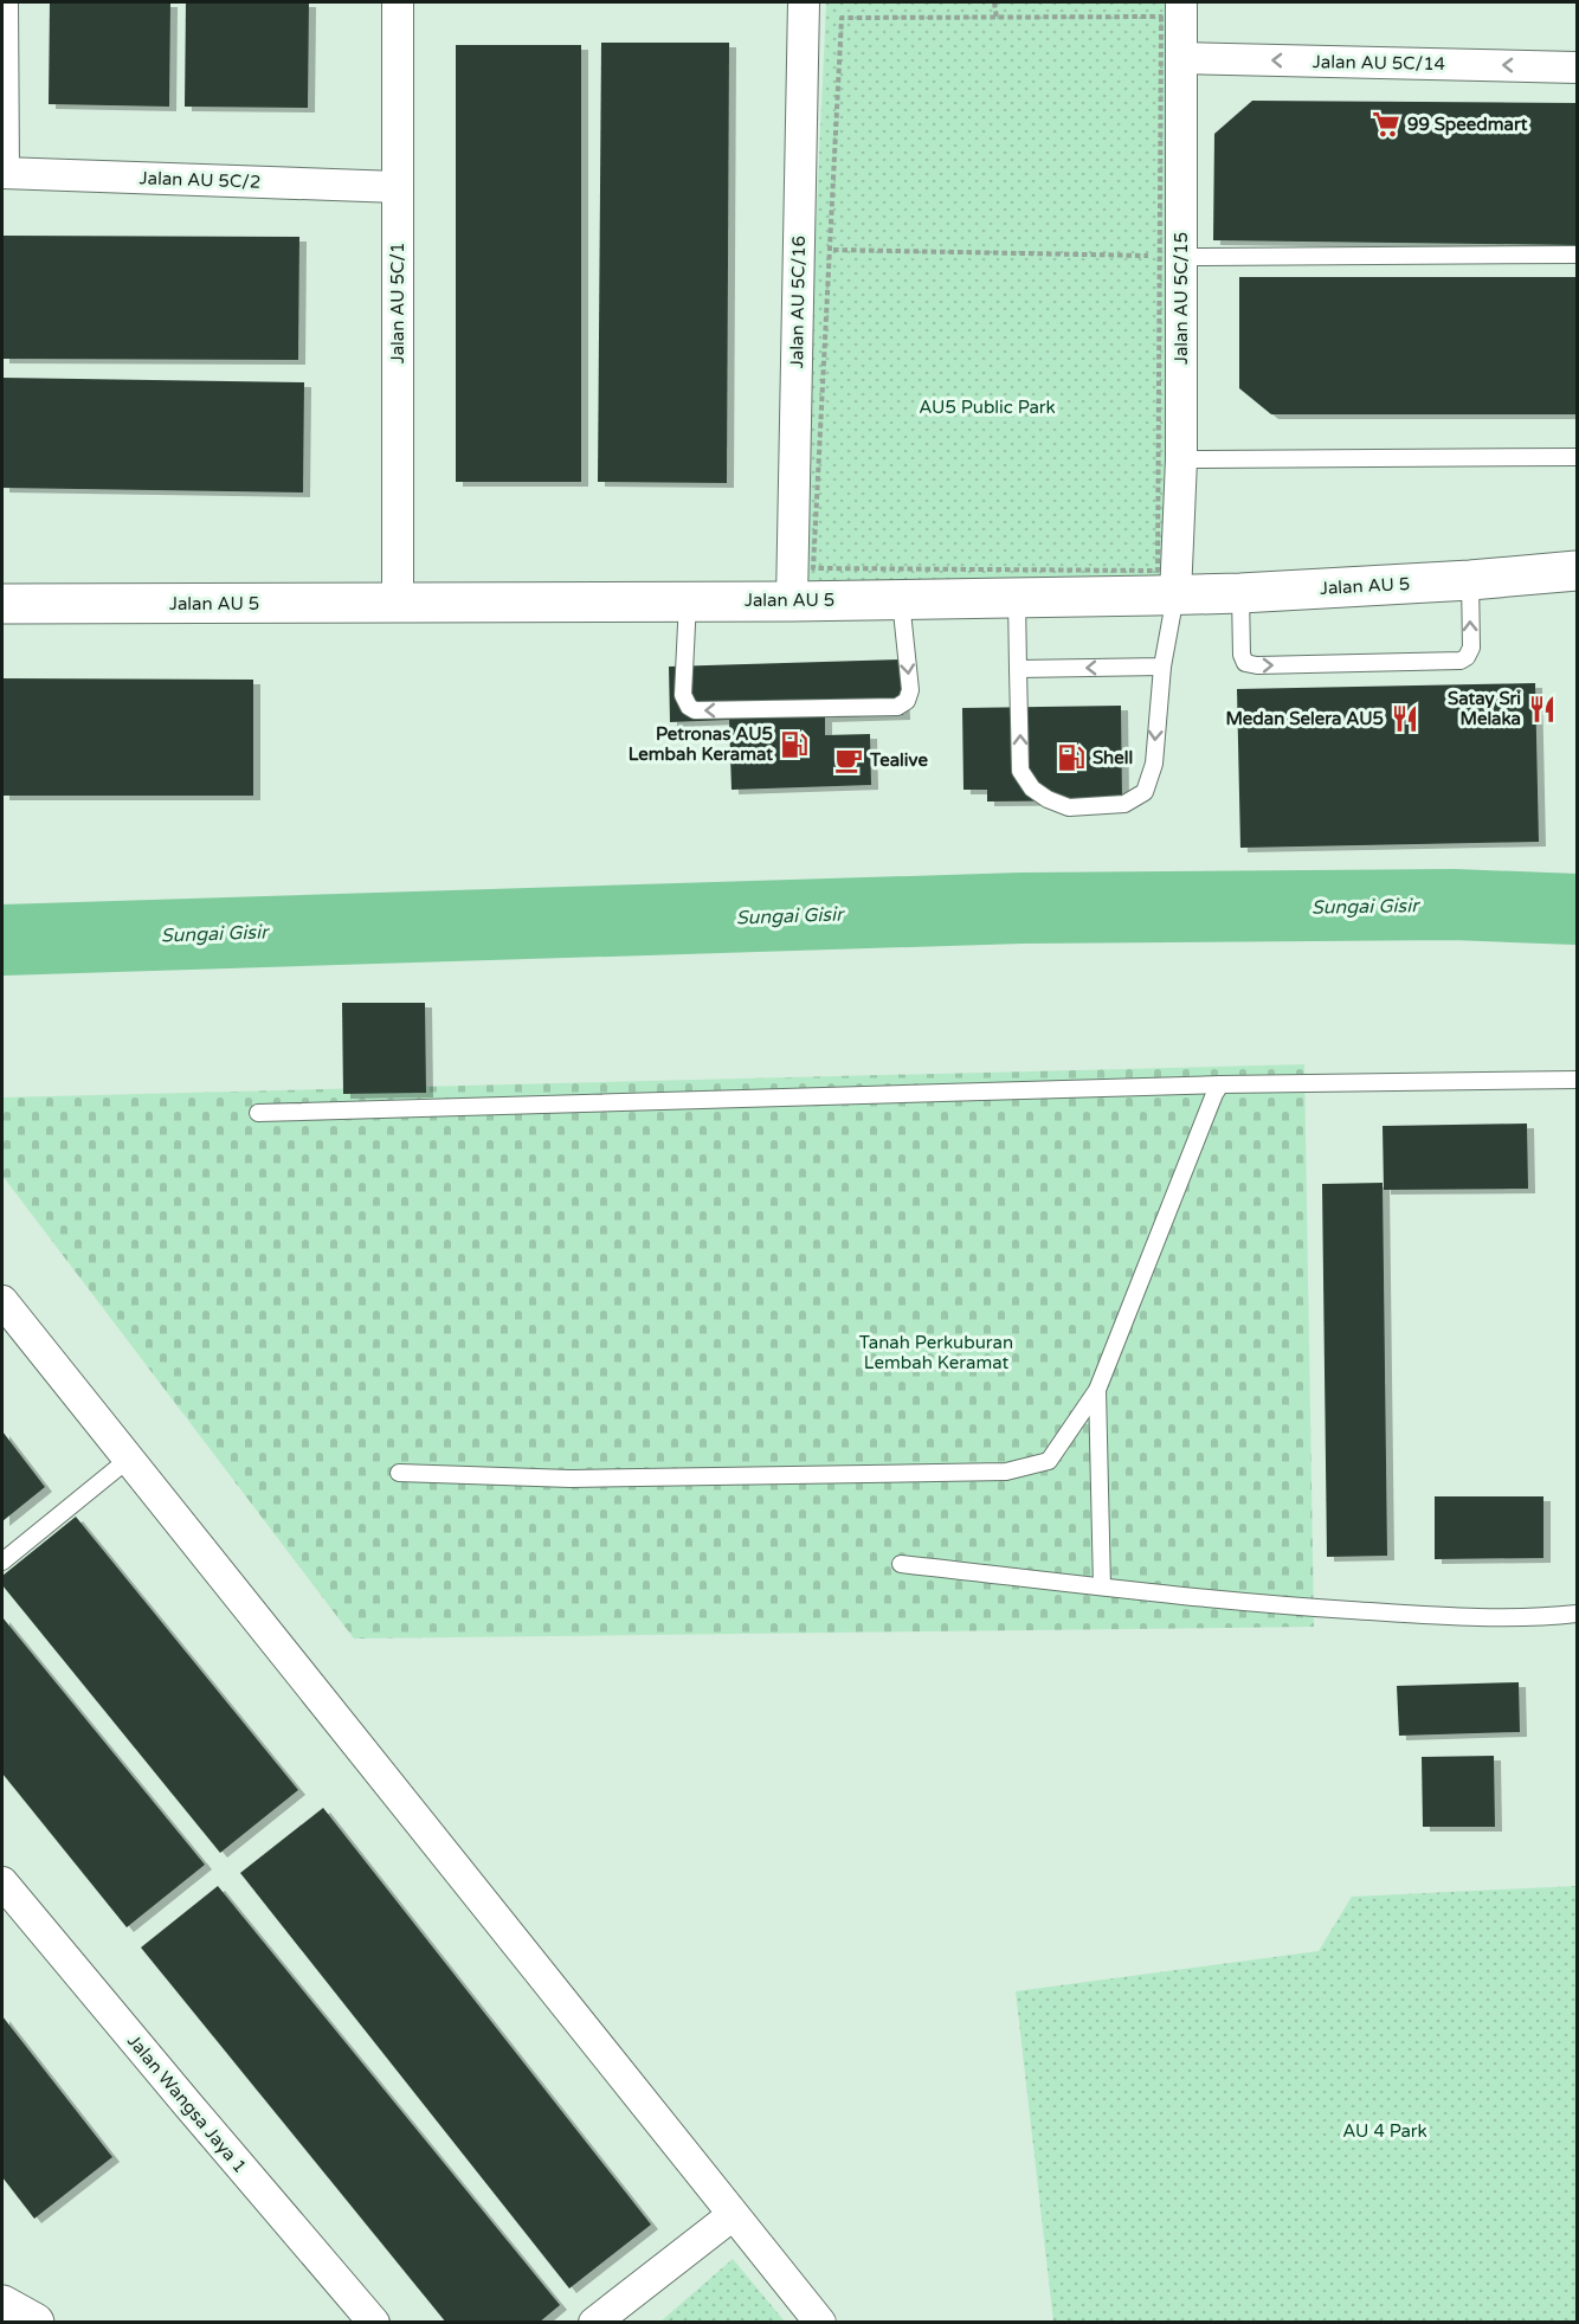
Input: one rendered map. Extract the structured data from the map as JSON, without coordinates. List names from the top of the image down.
{
  "streets": {
    "main road": ["Jalan AU 5"],
    "street": [
      "Jalan AU 5C/14",
      "Jalan AU 5C/2",
      "Jalan AU 5C/15",
      "Jalan AU 5C/16",
      "Jalan AU 5C/1",
      "Jalan Wangsa Jaya 1"
    ]
  },
  "crossings": [
    ["Jalan AU 5C/14", "Jalan AU 5C/15"],
    ["Jalan AU 5C/2", "Jalan AU 5C/1"],
    ["Jalan AU 5C/15", "Jalan AU 5"],
    ["Jalan AU 5C/16", "Jalan AU 5"],
    ["Jalan AU 5C/1", "Jalan AU 5"]
  ],
  "one_way": ["Jalan AU 5C/14"],
  "water": ["Sungai Gisir"],
  "parks": ["AU5 Public Park", "Tanah Perkuburan Lembah Keramat", "AU 4 Park"],
  "places": {
    "supermarket": ["99 Speedmart"],
    "restaurant": ["Satay Sri Melaka", "Medan Selera AU5"],
    "fuel station": ["Petronas AU5 Lembah Keramat", "Shell"],
    "cafe": ["Tealive"]
  }
}
